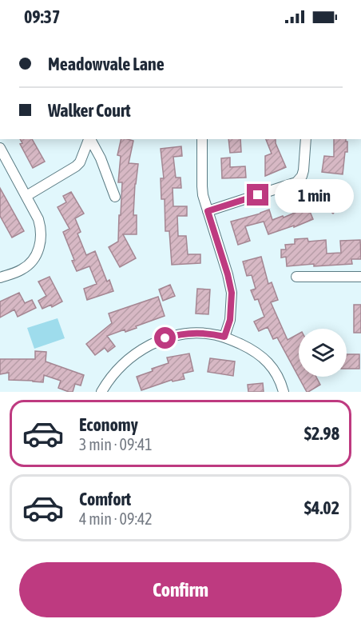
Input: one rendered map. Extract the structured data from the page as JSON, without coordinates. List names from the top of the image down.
{
  "page": {
    "status": "09:37",
    "banner": ["Meadowvale Lane", "Walker Court"],
    "bubble": "1 min",
    "list": [
      {
        "name": "Economy",
        "note": "3 min · 09:41",
        "value": "$2.98"
      },
      {
        "name": "Comfort",
        "note": "4 min · 09:42",
        "value": "$4.02"
      }
    ],
    "buttons": "Confirm"
  }
}
